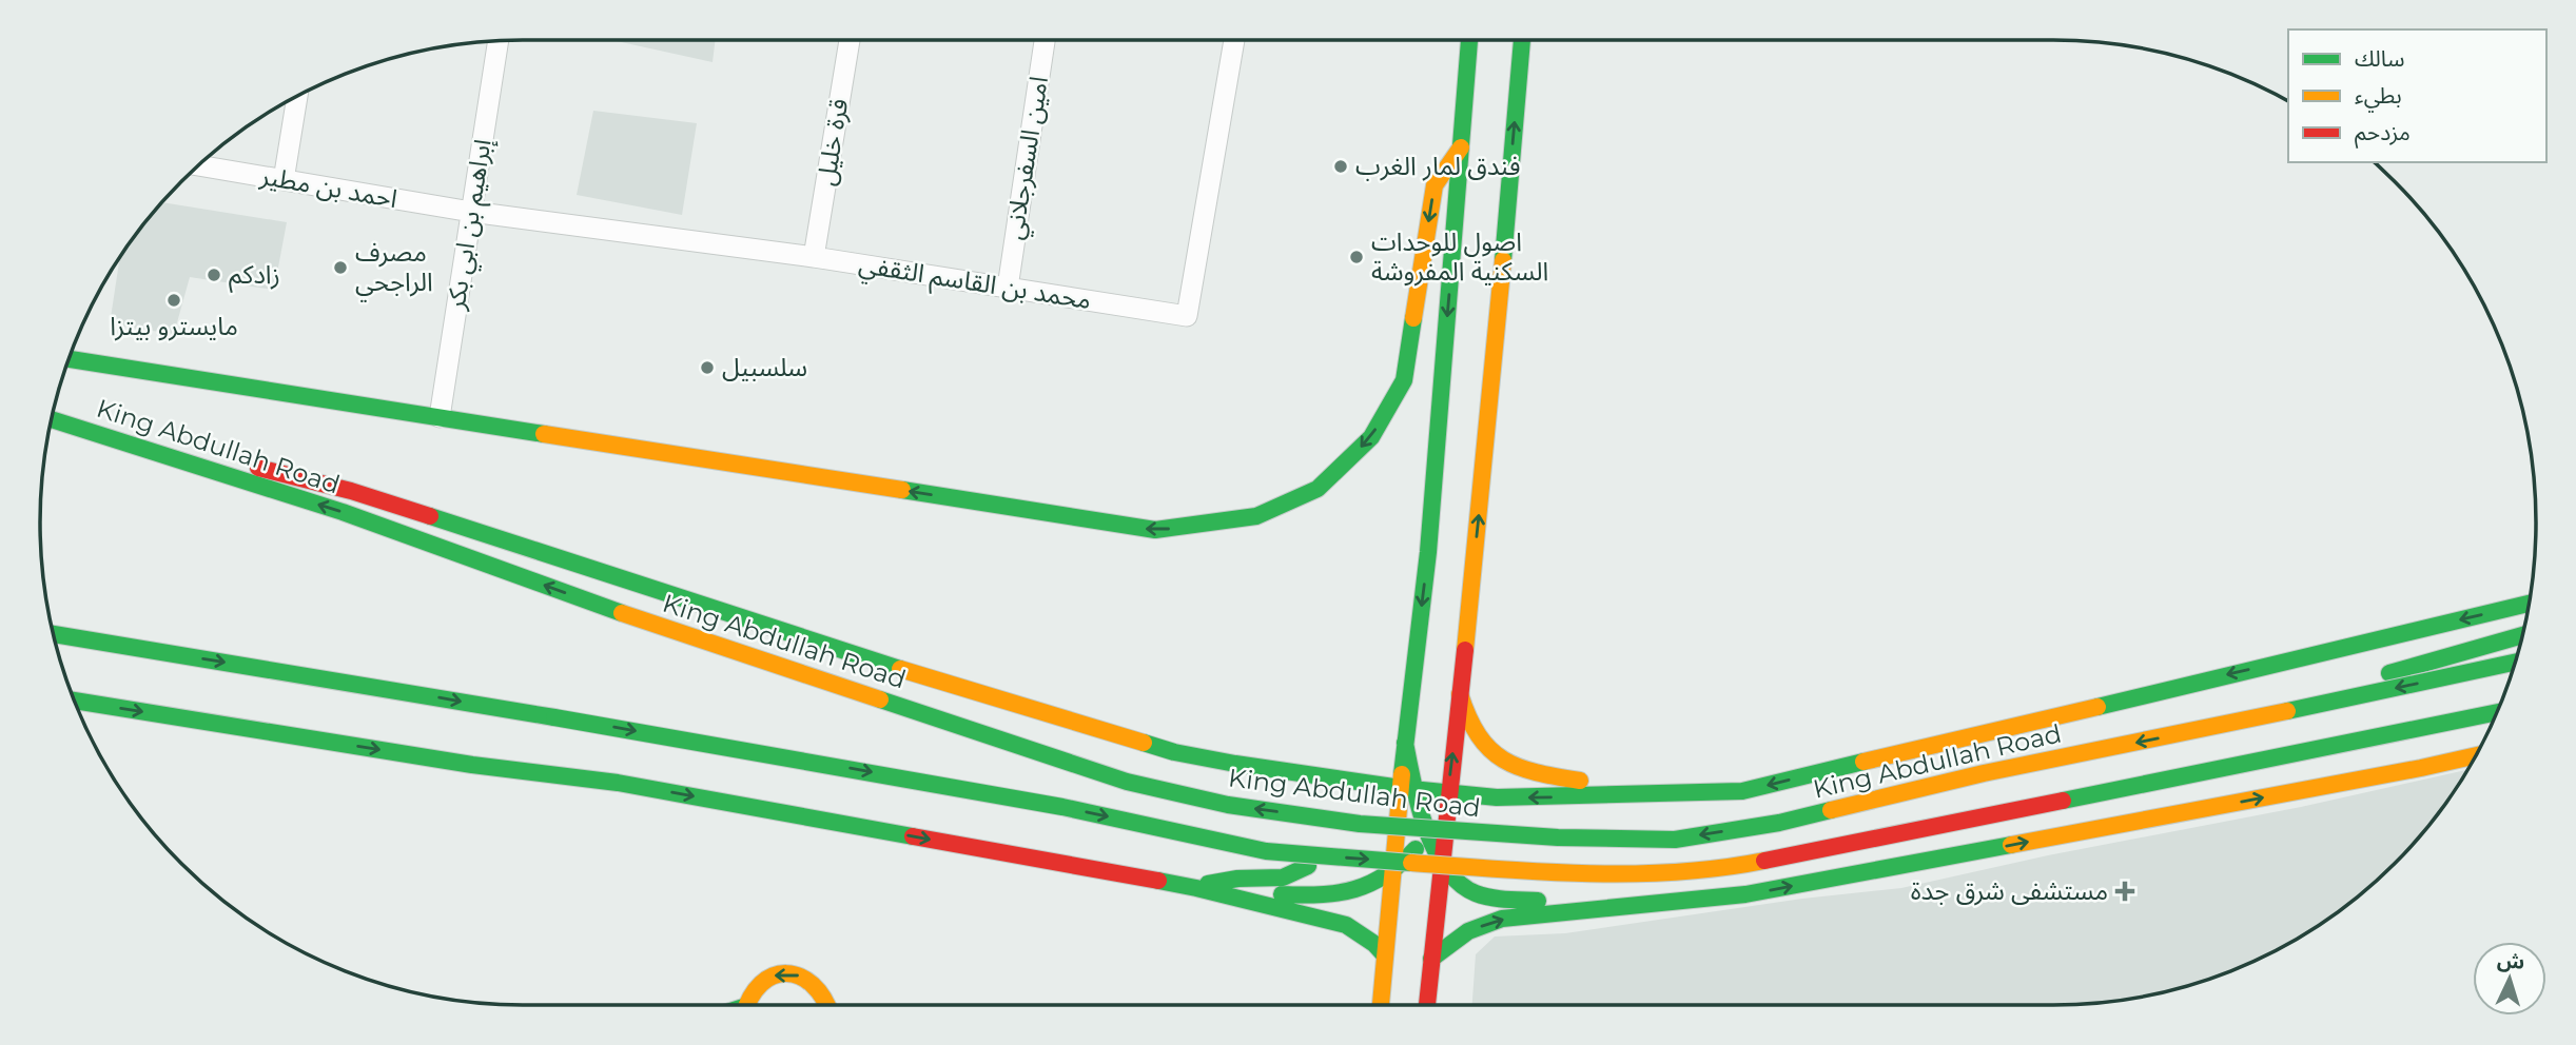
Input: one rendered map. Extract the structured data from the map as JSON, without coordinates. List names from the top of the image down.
{
  "streets": {
    "main road": ["King Abdullah Road"],
    "street": [
      "قرة خليل",
      "امين السفرجلاني",
      "احمد بن مطير",
      "إبراهيم بن ابي بكر",
      "محمد بن القاسم الثقفي"
    ]
  },
  "crossings": [
    ["قرة خليل", "محمد بن القاسم الثقفي"],
    ["امين السفرجلاني", "محمد بن القاسم الثقفي"],
    ["احمد بن مطير", "إبراهيم بن ابي بكر"],
    ["احمد بن مطير", "محمد بن القاسم الثقفي"],
    ["إبراهيم بن ابي بكر", "محمد بن القاسم الثقفي"]
  ],
  "places": {
    "other": [
      "فندق لمار الغرب",
      "اصول للوحدات السكنية المفروشة",
      "مصرف الراجحي",
      "زادكم",
      "مايسترو بيتزا",
      "سلسبيل"
    ],
    "health": ["مستشفى شرق جدة"]
  },
  "legend": ["سالك", "بطيء", "مزدحم"],
  "north": "top"
}
